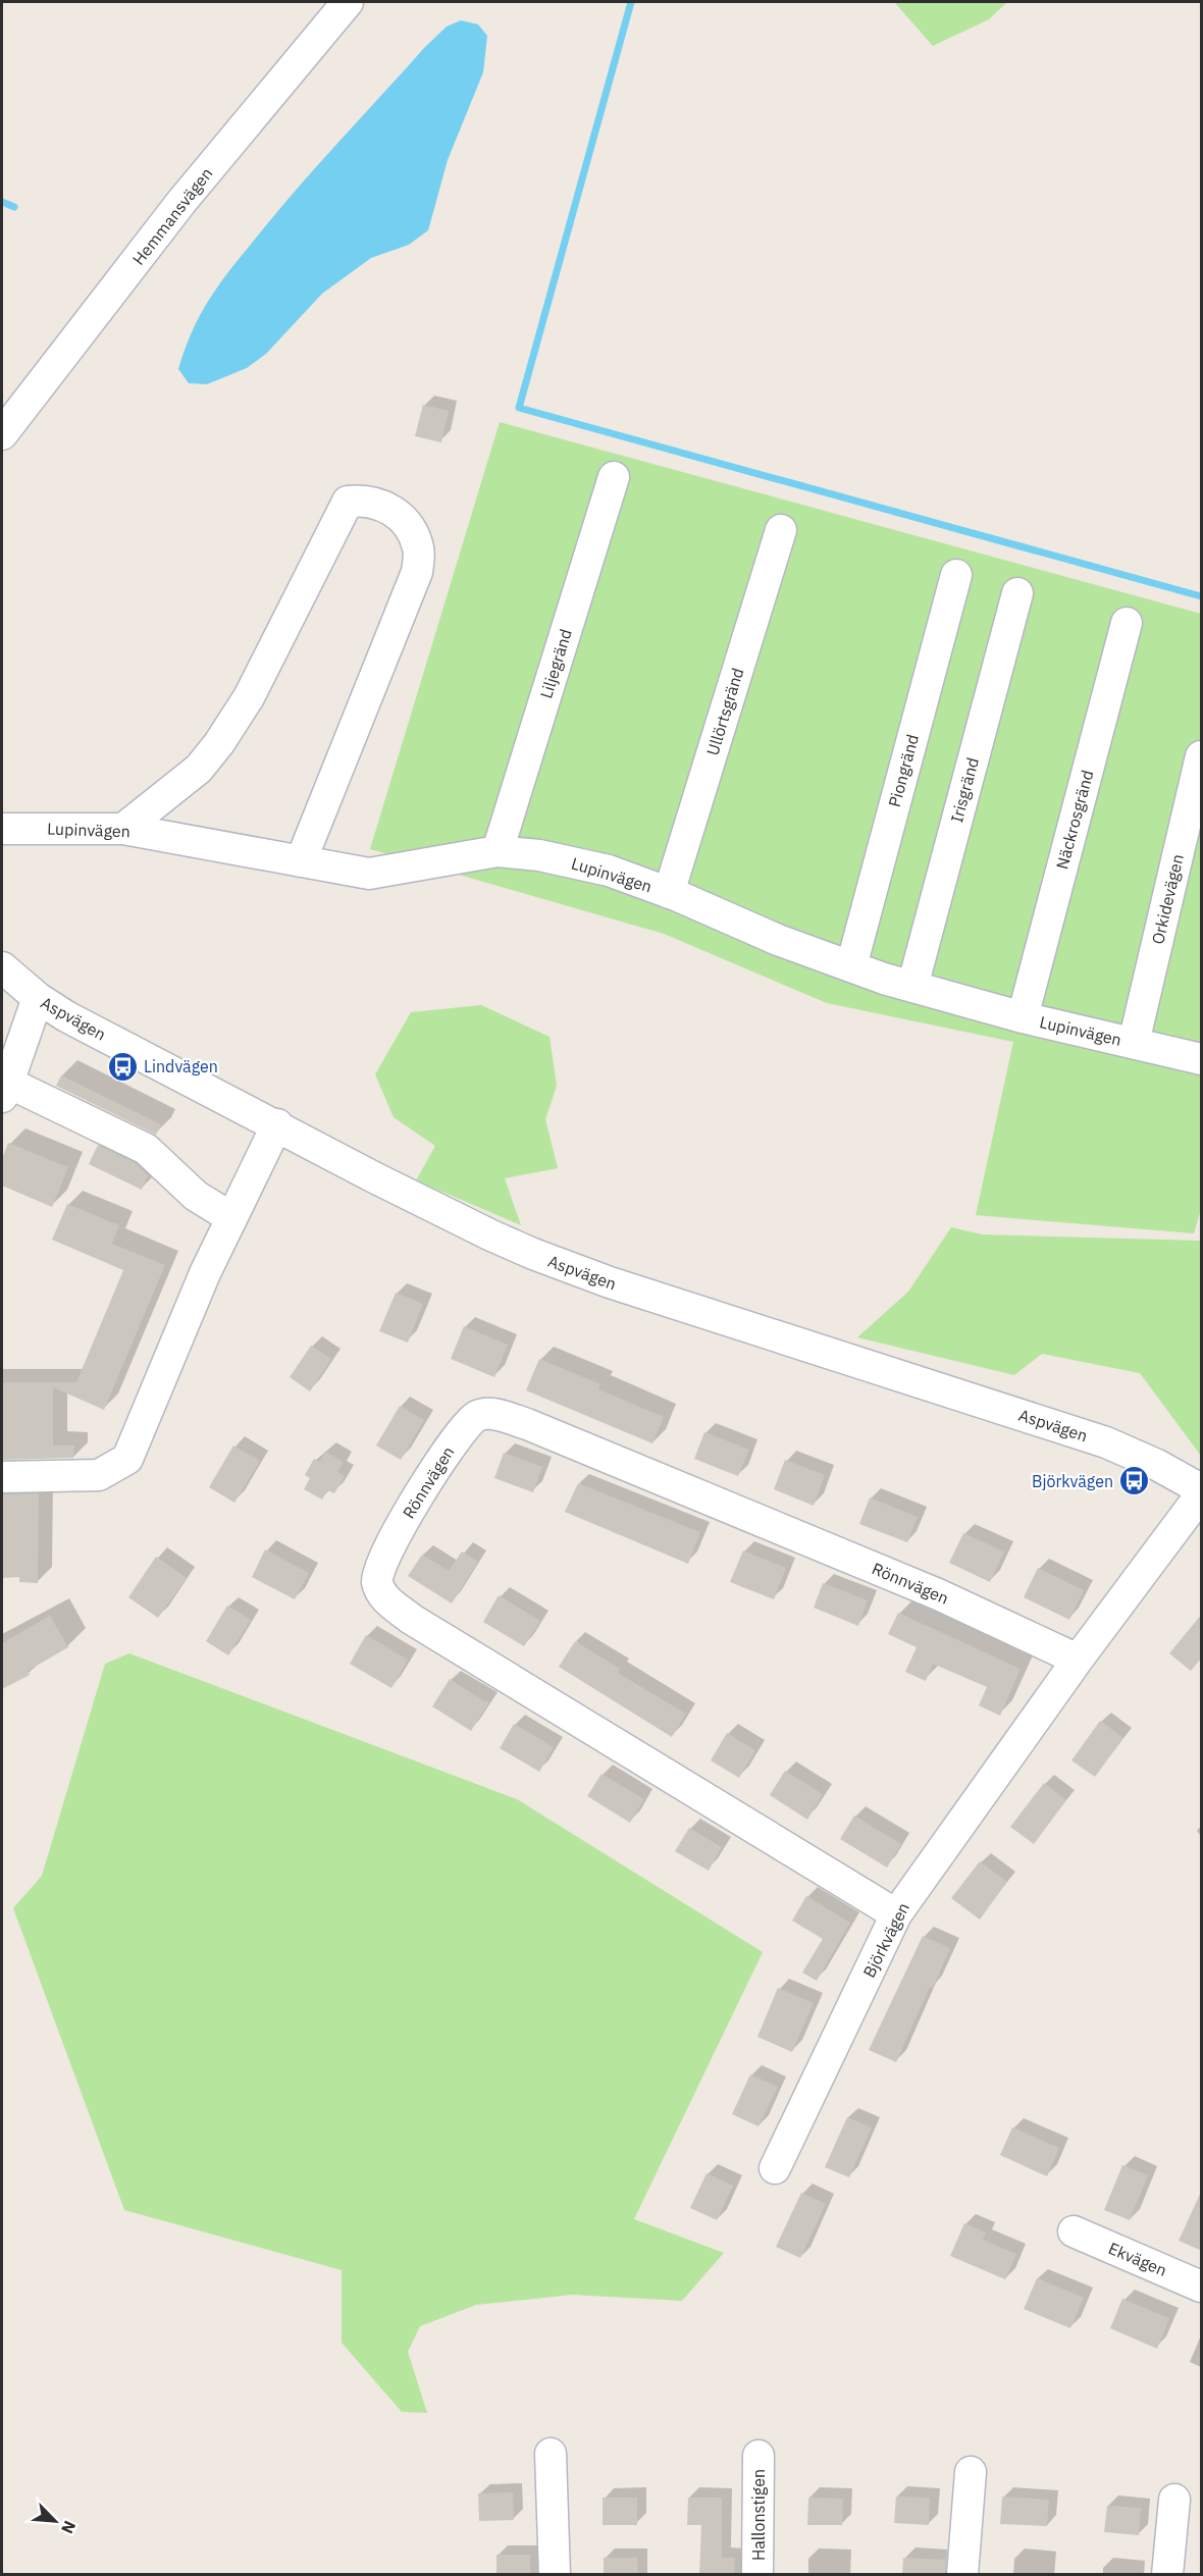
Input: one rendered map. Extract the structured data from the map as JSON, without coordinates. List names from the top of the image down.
{
  "streets": {
    "street": [
      "Hemmansvägen",
      "Liljegränd",
      "Ullörtsgränd",
      "Piongränd",
      "Irisgränd",
      "Näckrosgränd",
      "Lupinvägen",
      "Orkidevägen",
      "Aspvägen",
      "Rönnvägen",
      "Björkvägen",
      "Ekvägen",
      "Hallonstigen"
    ]
  },
  "crossings": [
    ["Liljegränd", "Lupinvägen"],
    ["Ullörtsgränd", "Lupinvägen"],
    ["Piongränd", "Lupinvägen"],
    ["Irisgränd", "Lupinvägen"],
    ["Näckrosgränd", "Lupinvägen"],
    ["Lupinvägen", "Orkidevägen"],
    ["Aspvägen", "Björkvägen"],
    ["Rönnvägen", "Björkvägen"]
  ],
  "places": {
    "bus stop": ["Lindvägen", "Björkvägen"]
  },
  "north": "bottom right"
}
